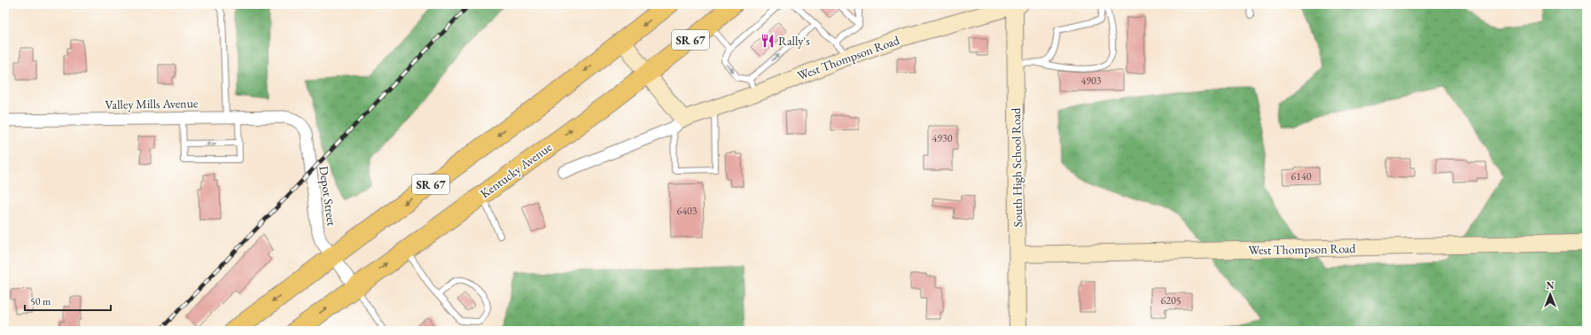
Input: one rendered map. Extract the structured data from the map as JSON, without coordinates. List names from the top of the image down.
{
  "streets": {
    "main road": [
      "SR 67",
      "West Thompson Road",
      "South High School Road",
      "Kentucky Avenue"
    ],
    "street": ["Valley Mills Avenue", "Depot Street"]
  },
  "crossings": [
    ["SR 67", "Depot Street"],
    ["West Thompson Road", "South High School Road"],
    ["Valley Mills Avenue", "Depot Street"],
    ["Kentucky Avenue", "Depot Street"]
  ],
  "places": {
    "restaurant": ["Rally's"]
  },
  "house_numbers": [
    "4903",
    "4930",
    "6140",
    "6403",
    "6205"
  ],
  "scale_bar": "50 m",
  "north": "top"
}
